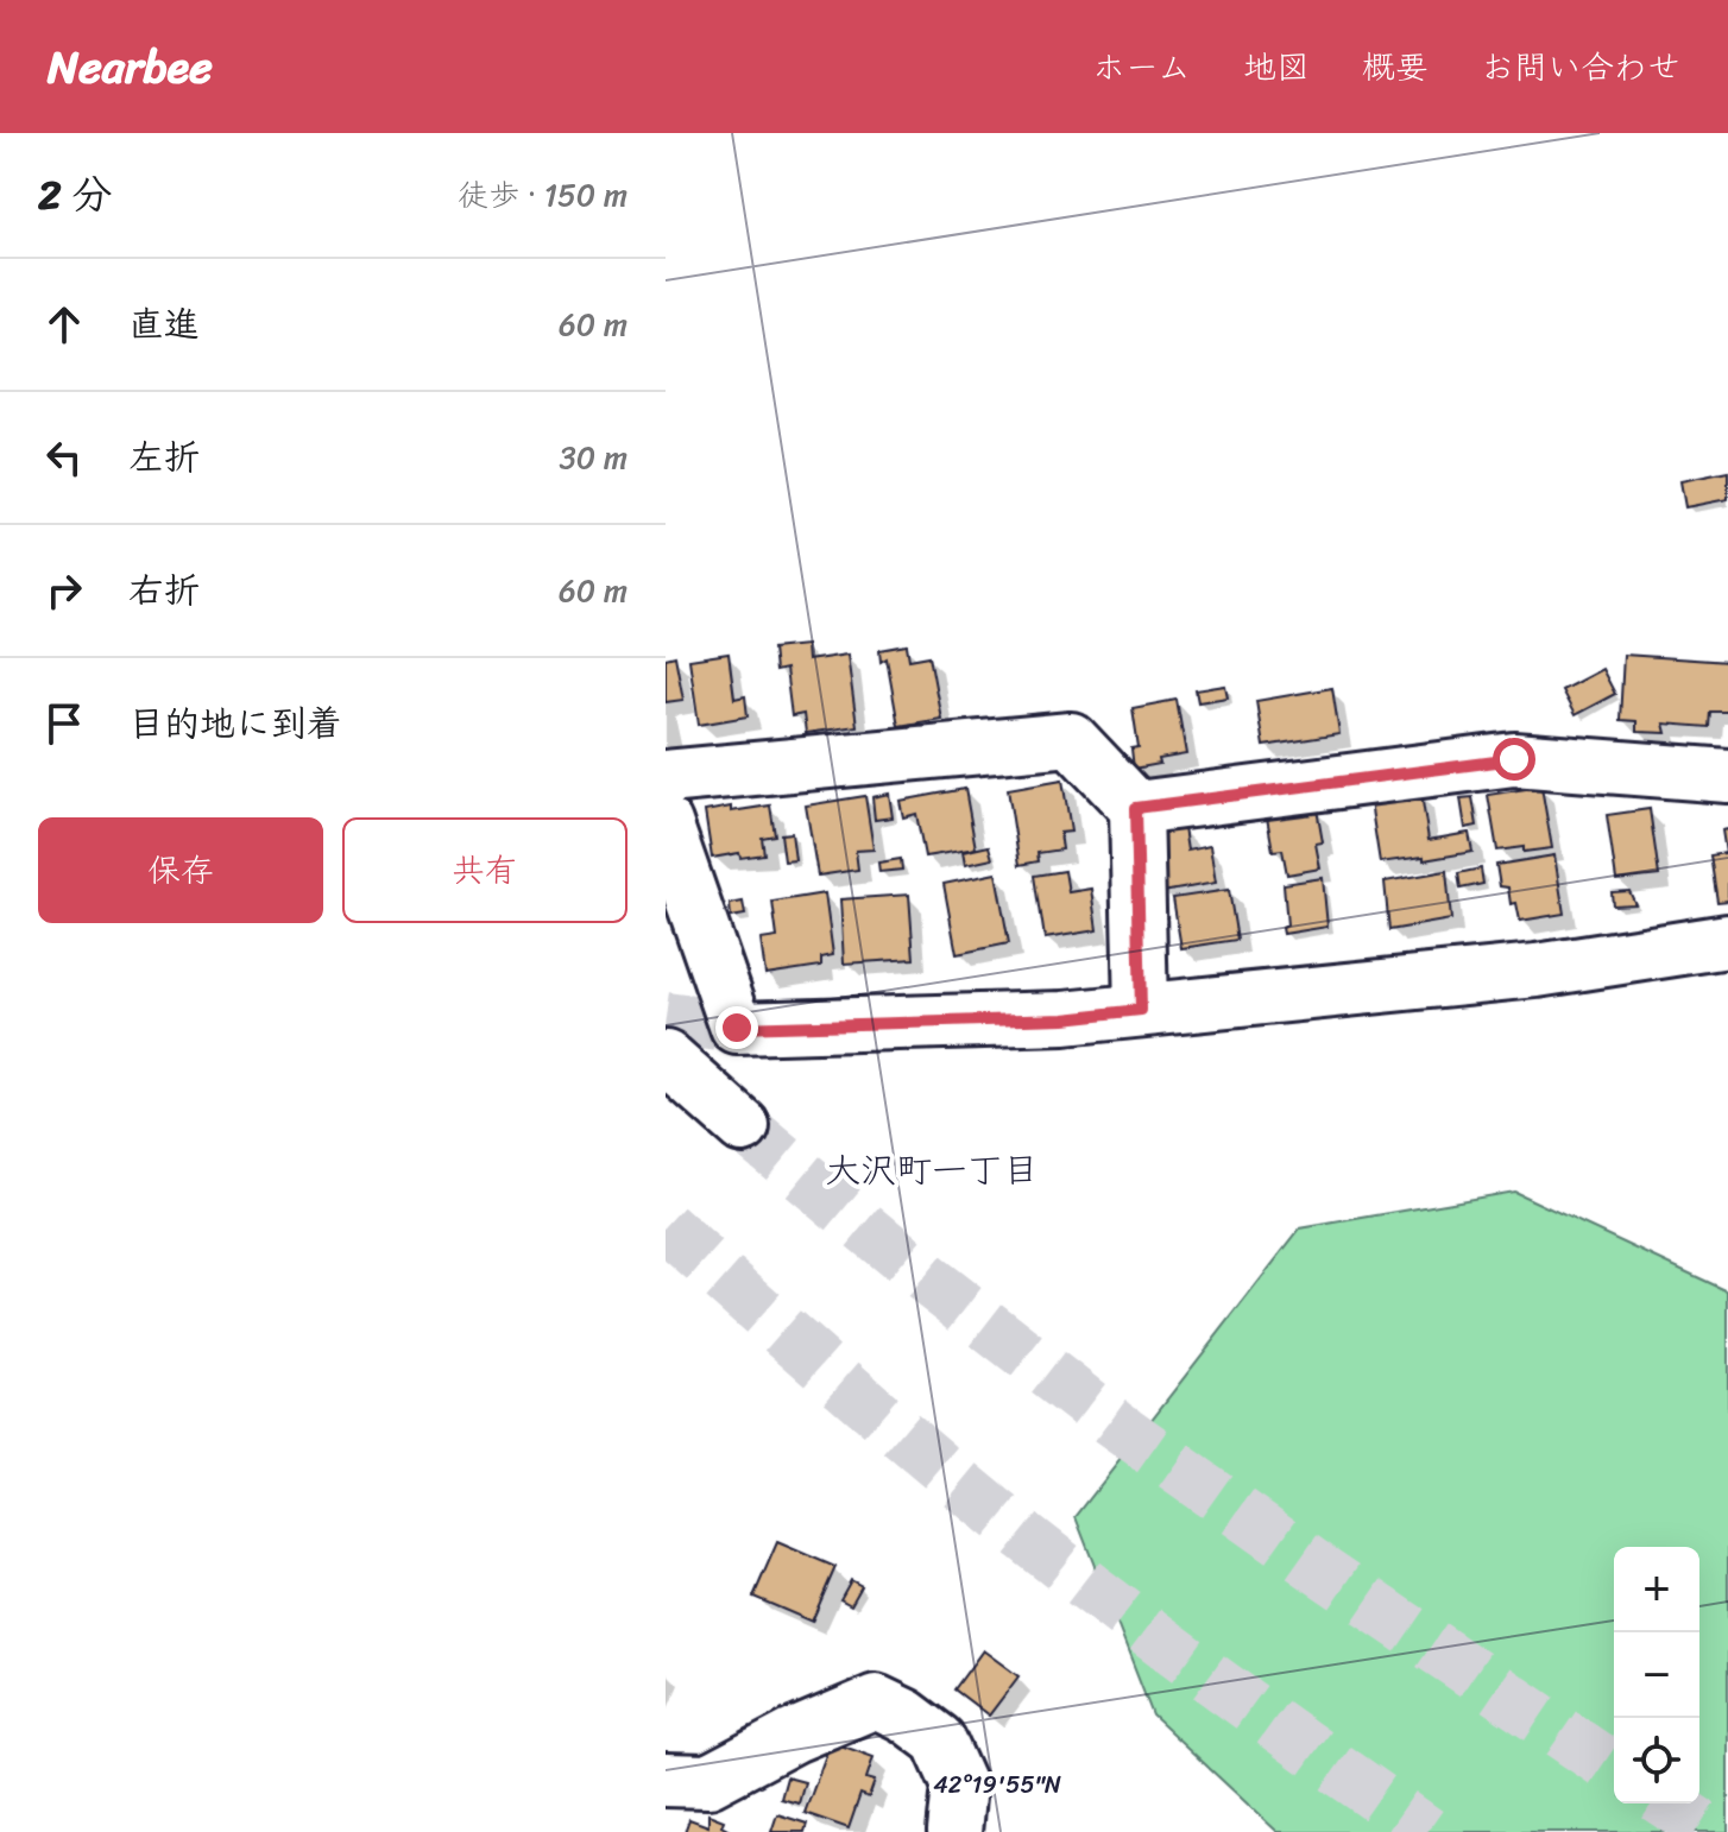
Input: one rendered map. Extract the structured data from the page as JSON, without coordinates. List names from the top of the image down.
{
  "districts": ["大沢町一丁目"],
  "page": {
    "header": "Nearbee",
    "nav": [
      "ホーム",
      "地図",
      "概要",
      "お問い合わせ"
    ],
    "heading": ["2 分", "徒歩 · 150 m"],
    "list": [
      ["直進", "60 m"],
      ["左折", "30 m"],
      ["右折", "60 m"],
      "目的地に到着"
    ],
    "buttons": ["保存", "共有"],
    "map_buttons": ["+", "−"]
  },
  "coordinates": ["42°19'55\"N"]
}
